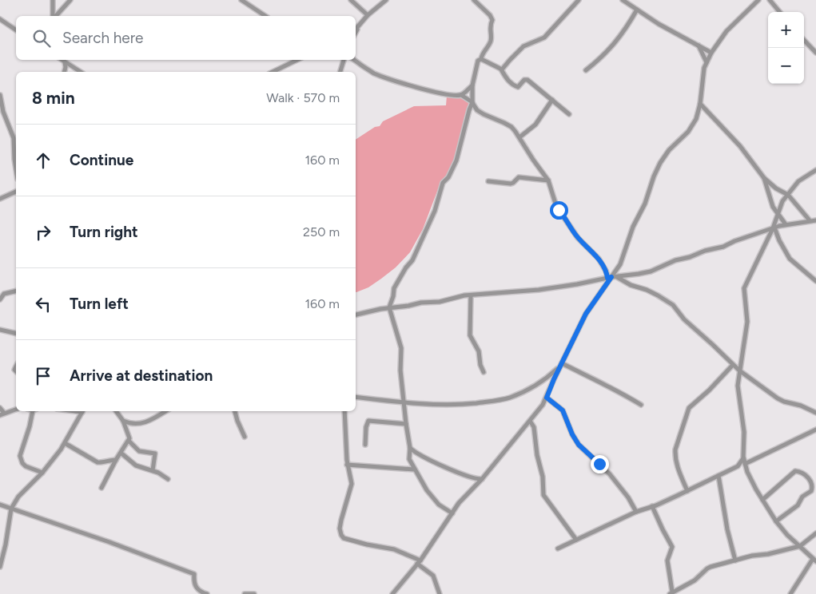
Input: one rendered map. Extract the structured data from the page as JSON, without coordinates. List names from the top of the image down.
{
  "page": {
    "map_buttons": ["+", "−"],
    "search": "Search here",
    "heading": ["8 min", "Walk · 570 m"],
    "list": [
      ["Continue", "160 m"],
      ["Turn right", "250 m"],
      ["Turn left", "160 m"],
      "Arrive at destination"
    ]
  }
}
